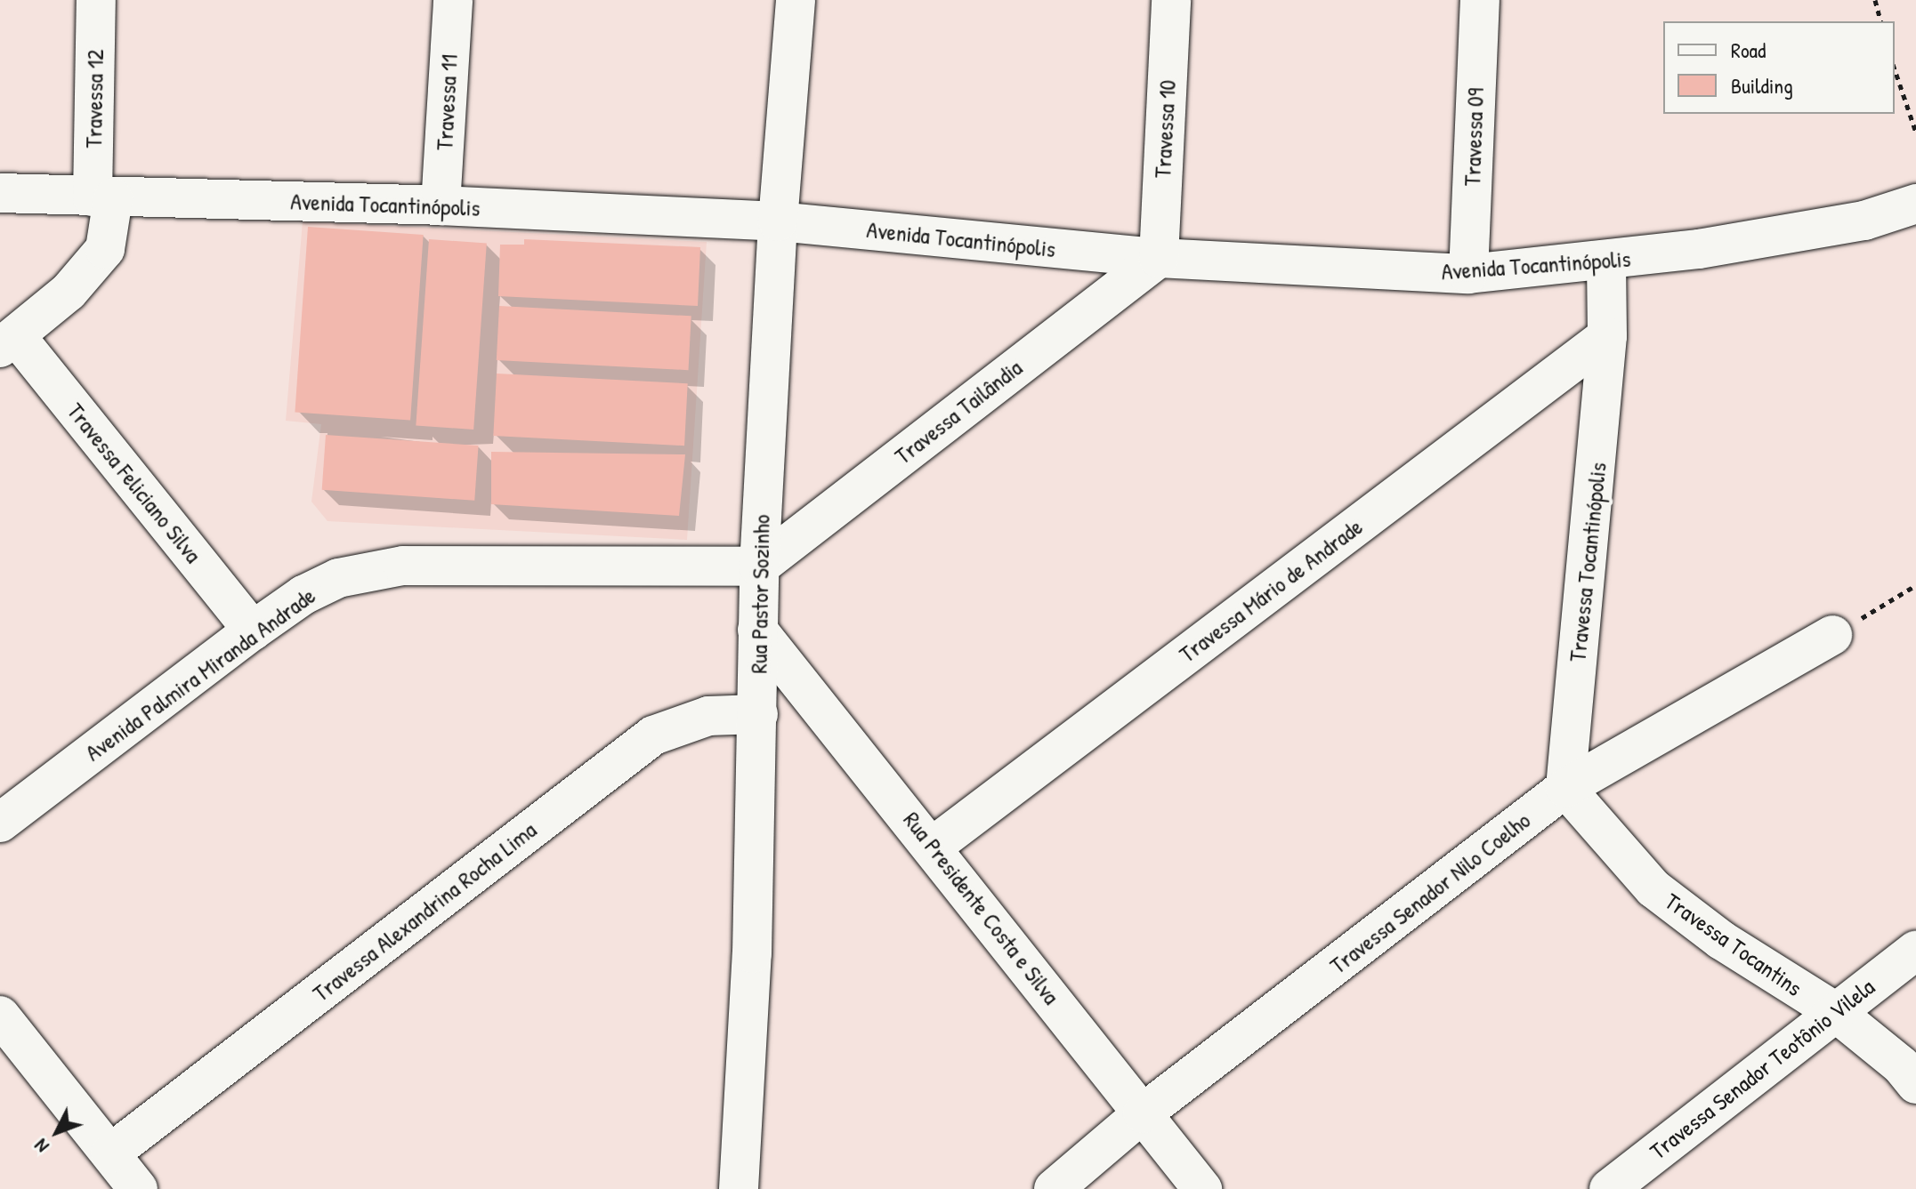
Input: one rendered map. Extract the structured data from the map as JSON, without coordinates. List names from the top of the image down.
{
  "streets": {
    "street": [
      "Travessa 12",
      "Travessa 11",
      "Travessa 10",
      "Travessa 09",
      "Avenida Tocantinópolis",
      "Travessa Tailândia",
      "Travessa Feliciano Silva",
      "Travessa Tocantinópolis",
      "Travessa Mário de Andrade",
      "Rua Pastor Sozinho",
      "Avenida Palmira Miranda Andrade",
      "Travessa Senador Nilo Coelho",
      "Rua Presidente Costa e Silva",
      "Travessa Alexandrina Rocha Lima",
      "Travessa Tocantins",
      "Travessa Senador Teotônio Vilela"
    ]
  },
  "crossings": [
    ["Travessa 12", "Avenida Tocantinópolis"],
    ["Travessa 12", "Travessa Feliciano Silva"],
    ["Travessa 11", "Avenida Tocantinópolis"],
    ["Travessa 10", "Avenida Tocantinópolis"],
    ["Travessa 10", "Travessa Tailândia"],
    ["Travessa 09", "Avenida Tocantinópolis"],
    ["Avenida Tocantinópolis", "Travessa Tailândia"],
    ["Avenida Tocantinópolis", "Travessa Tocantinópolis"],
    ["Avenida Tocantinópolis", "Rua Pastor Sozinho"],
    ["Travessa Tailândia", "Rua Pastor Sozinho"],
    ["Travessa Tailândia", "Avenida Palmira Miranda Andrade"],
    ["Travessa Feliciano Silva", "Avenida Palmira Miranda Andrade"],
    ["Travessa Tocantinópolis", "Travessa Mário de Andrade"],
    ["Travessa Tocantinópolis", "Travessa Senador Nilo Coelho"],
    ["Travessa Tocantinópolis", "Travessa Tocantins"],
    ["Travessa Mário de Andrade", "Rua Presidente Costa e Silva"],
    ["Rua Pastor Sozinho", "Avenida Palmira Miranda Andrade"],
    ["Rua Pastor Sozinho", "Rua Presidente Costa e Silva"],
    ["Rua Pastor Sozinho", "Travessa Alexandrina Rocha Lima"],
    ["Travessa Senador Nilo Coelho", "Rua Presidente Costa e Silva"],
    ["Travessa Senador Nilo Coelho", "Travessa Tocantins"],
    ["Travessa Tocantins", "Travessa Senador Teotônio Vilela"]
  ],
  "legend": ["Road", "Building"],
  "north": "bottom left"
}
